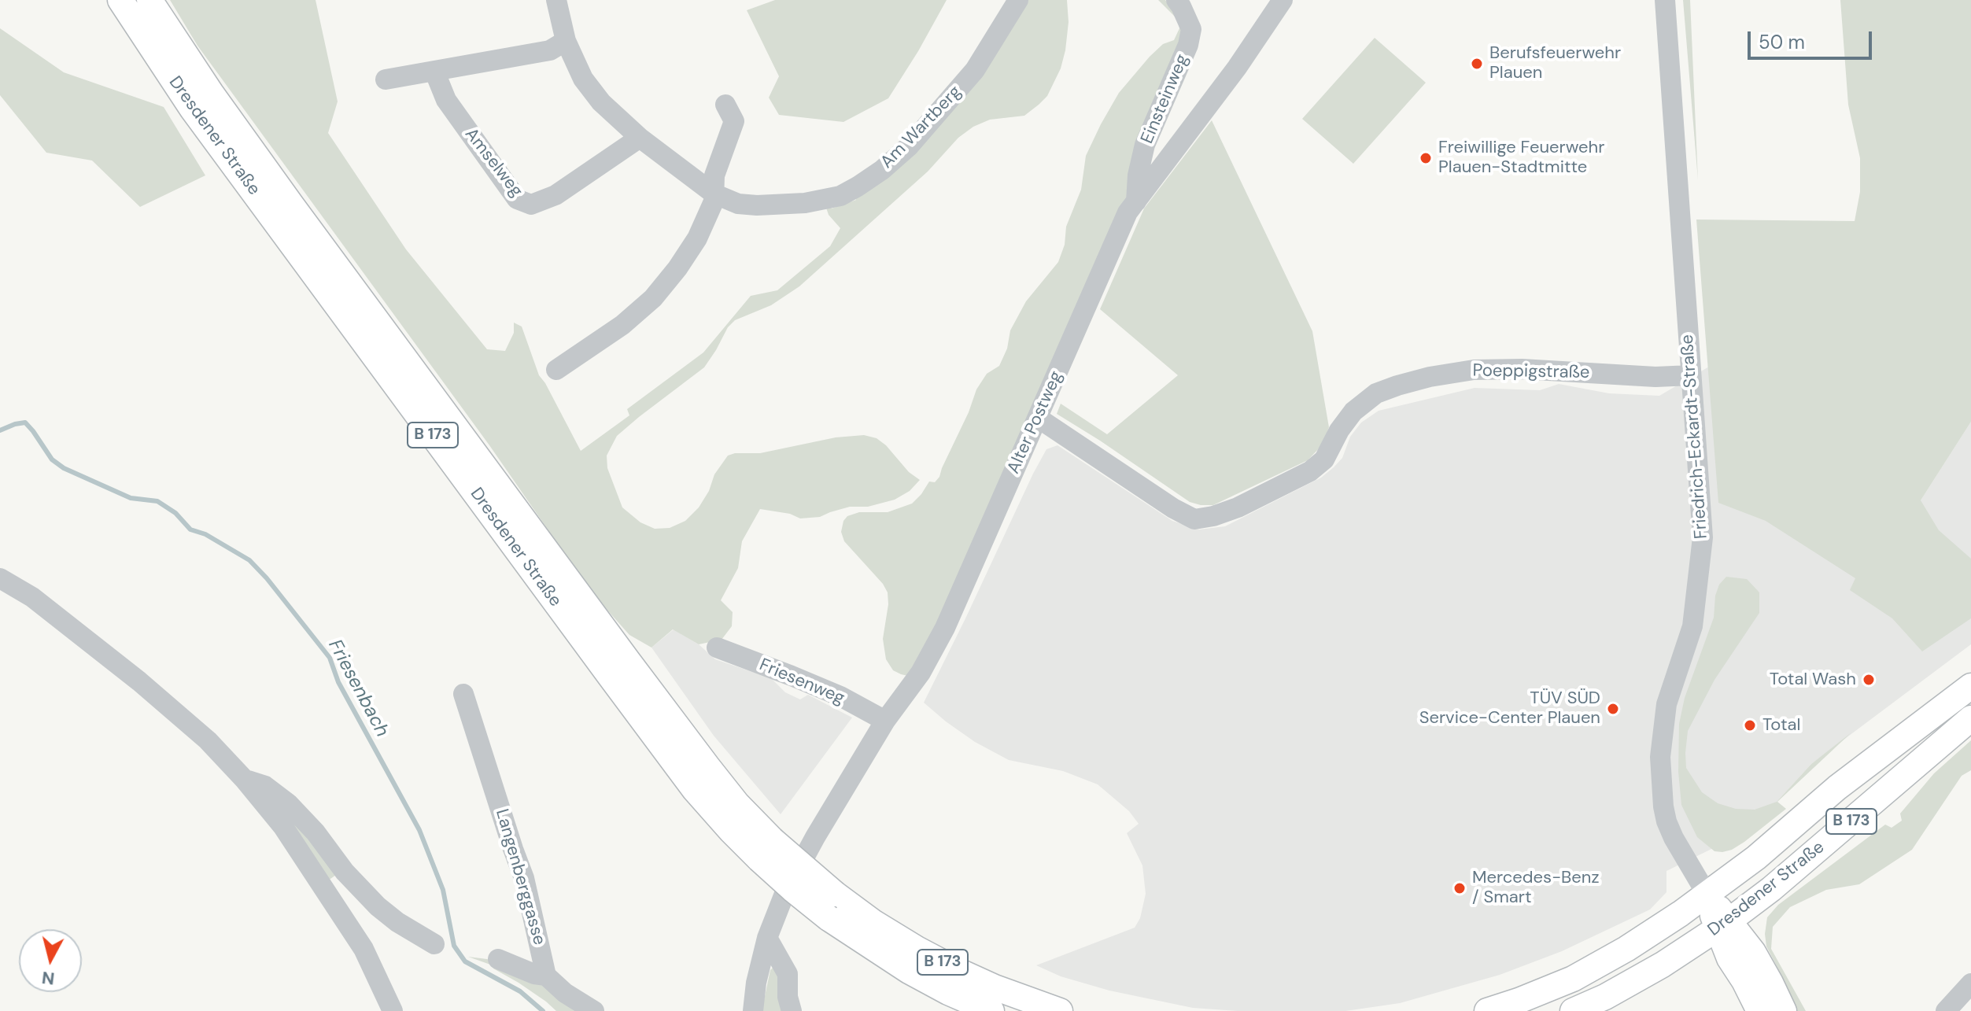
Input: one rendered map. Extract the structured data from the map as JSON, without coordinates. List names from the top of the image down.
{
  "streets": {
    "main road": ["Dresdener Straße", "B 173"],
    "street": [
      "Einsteinweg",
      "Am Wartberg",
      "Amselweg",
      "Poeppigstraße",
      "Alter Postweg",
      "Friedrich-Eckardt-Straße",
      "Friesenweg",
      "Langenberggasse"
    ]
  },
  "crossings": [
    ["Einsteinweg", "Alter Postweg"],
    ["Am Wartberg", "Amselweg"],
    ["Dresdener Straße", "B 173"],
    ["Poeppigstraße", "Alter Postweg"],
    ["Poeppigstraße", "Friedrich-Eckardt-Straße"],
    ["Alter Postweg", "Friesenweg"],
    ["B 173", "Friedrich-Eckardt-Straße"]
  ],
  "water": ["Friesenbach"],
  "places": [
    "Berufsfeuerwehr Plauen",
    "Freiwillige Feuerwehr Plauen-Stadtmitte",
    "Total Wash",
    "TÜV SÜD Service-Center Plauen",
    "Total",
    "Mercedes-Benz / Smart"
  ],
  "scale_bar": "50 m",
  "north": "bottom"
}
